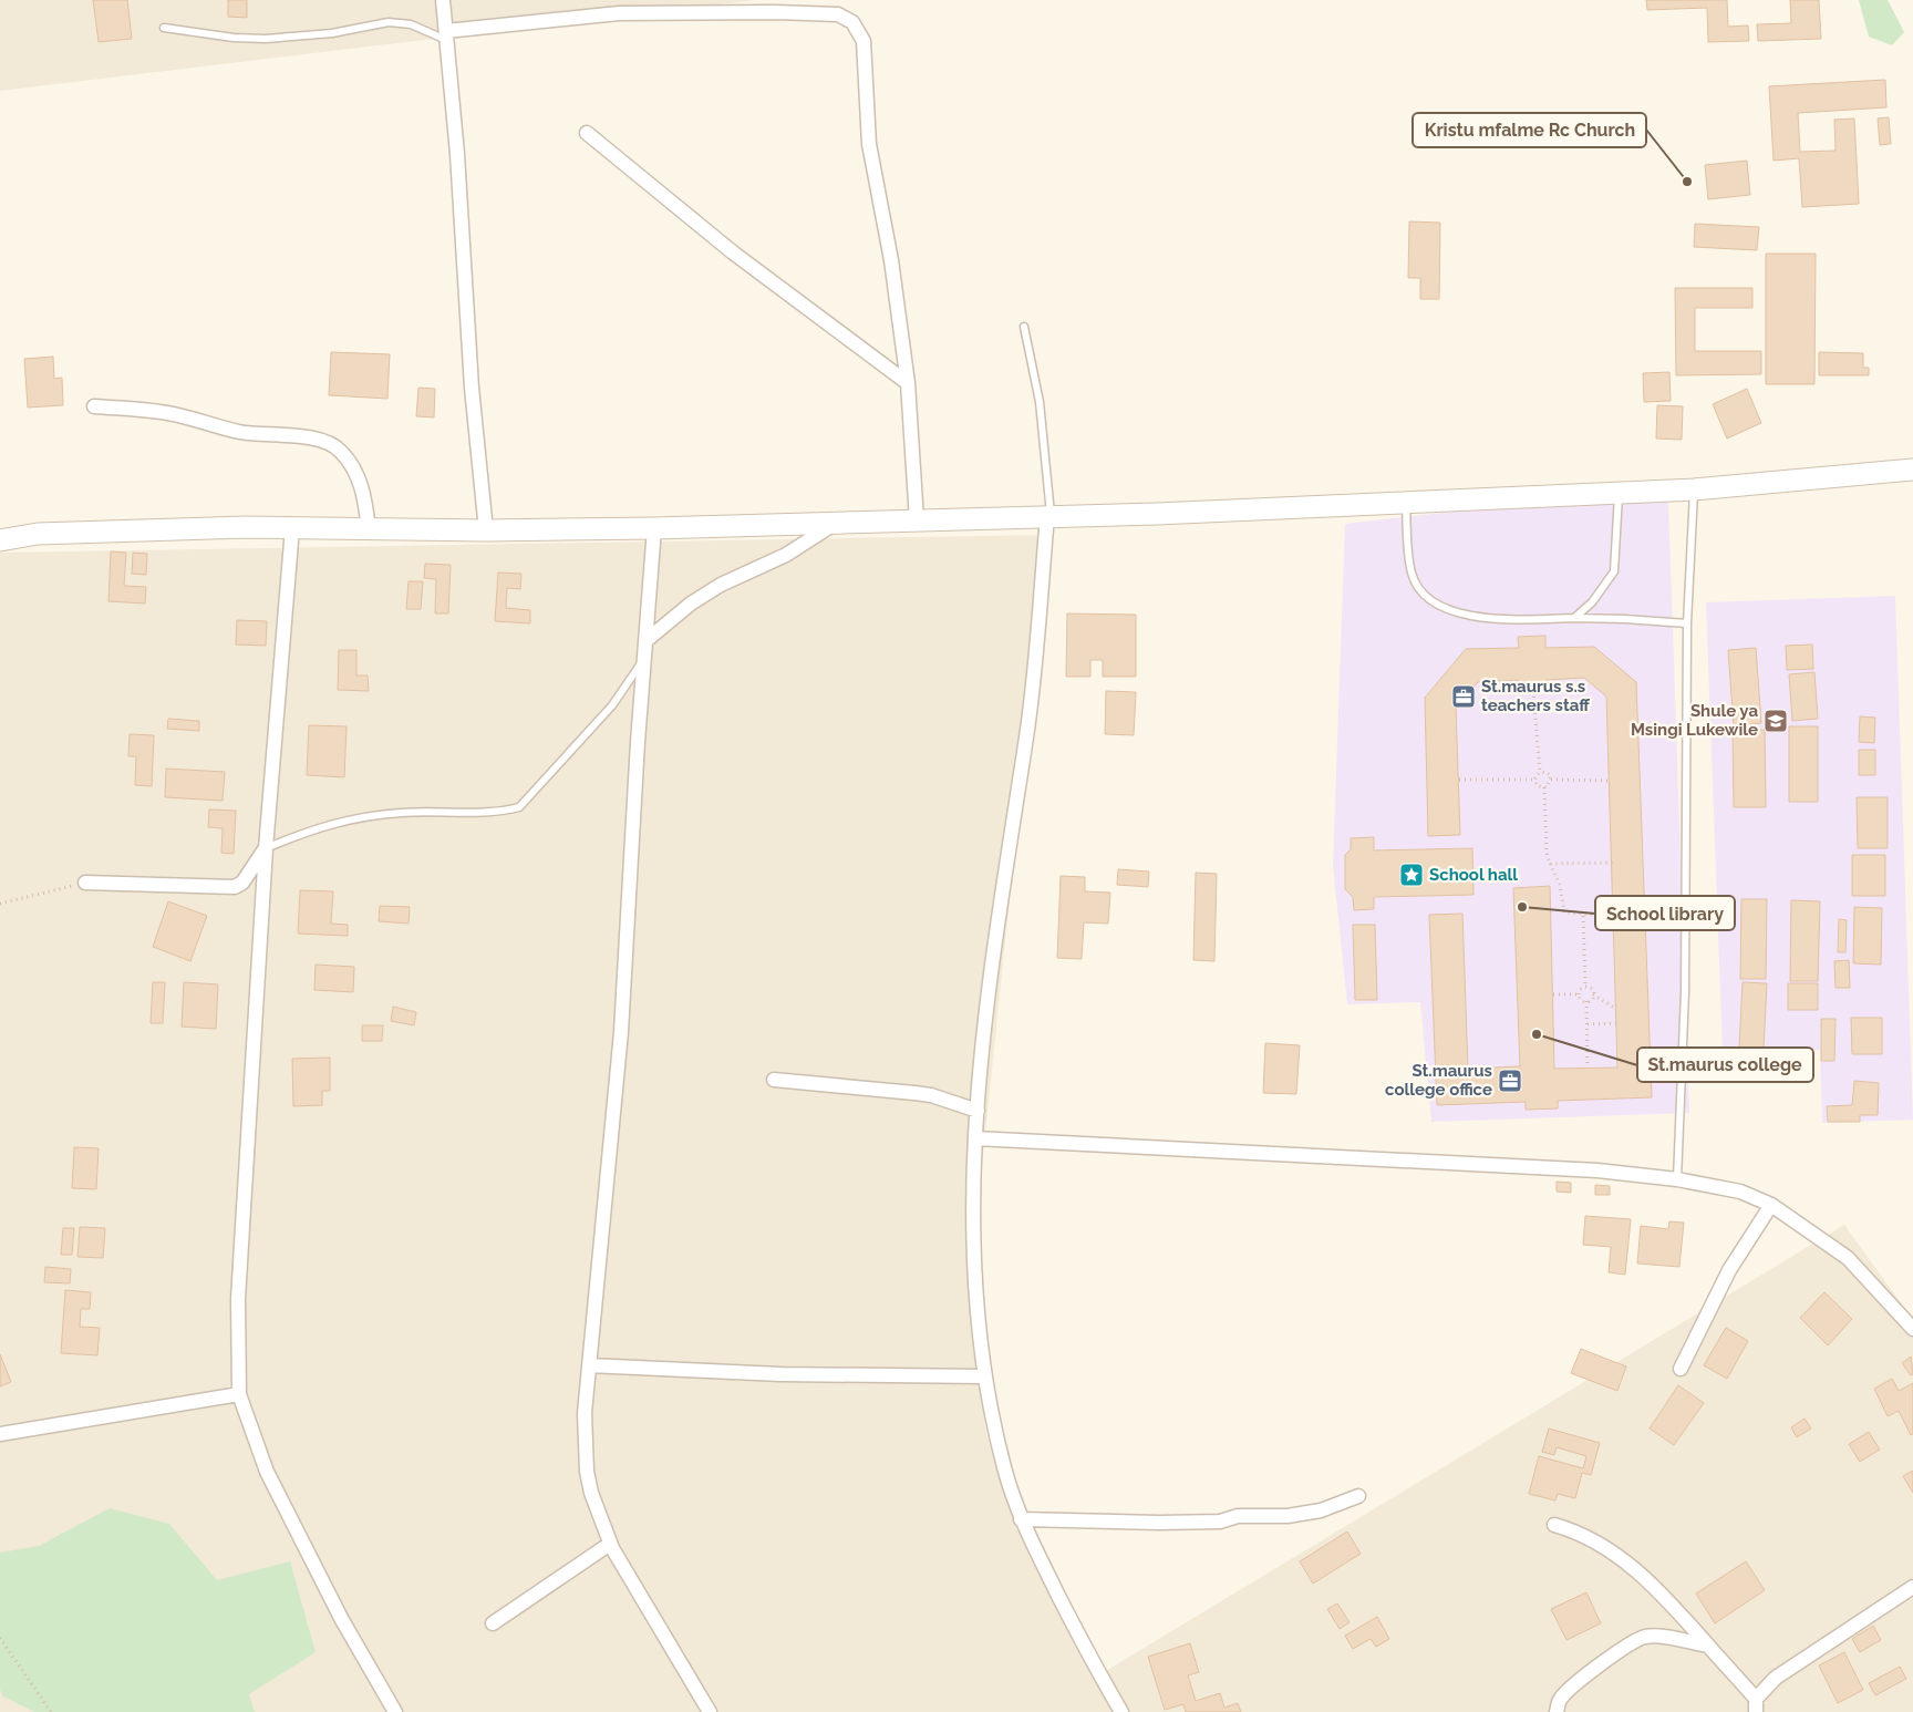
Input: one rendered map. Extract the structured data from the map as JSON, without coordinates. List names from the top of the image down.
{
  "places": {
    "other": ["Kristu mfalme Rc Church", "School library", "St.maurus college"],
    "office": ["St.maurus s.s teachers staff", "St.maurus college office"],
    "school or university": ["Shule ya Msingi Lukewile"],
    "place": ["School hall"]
  }
}
